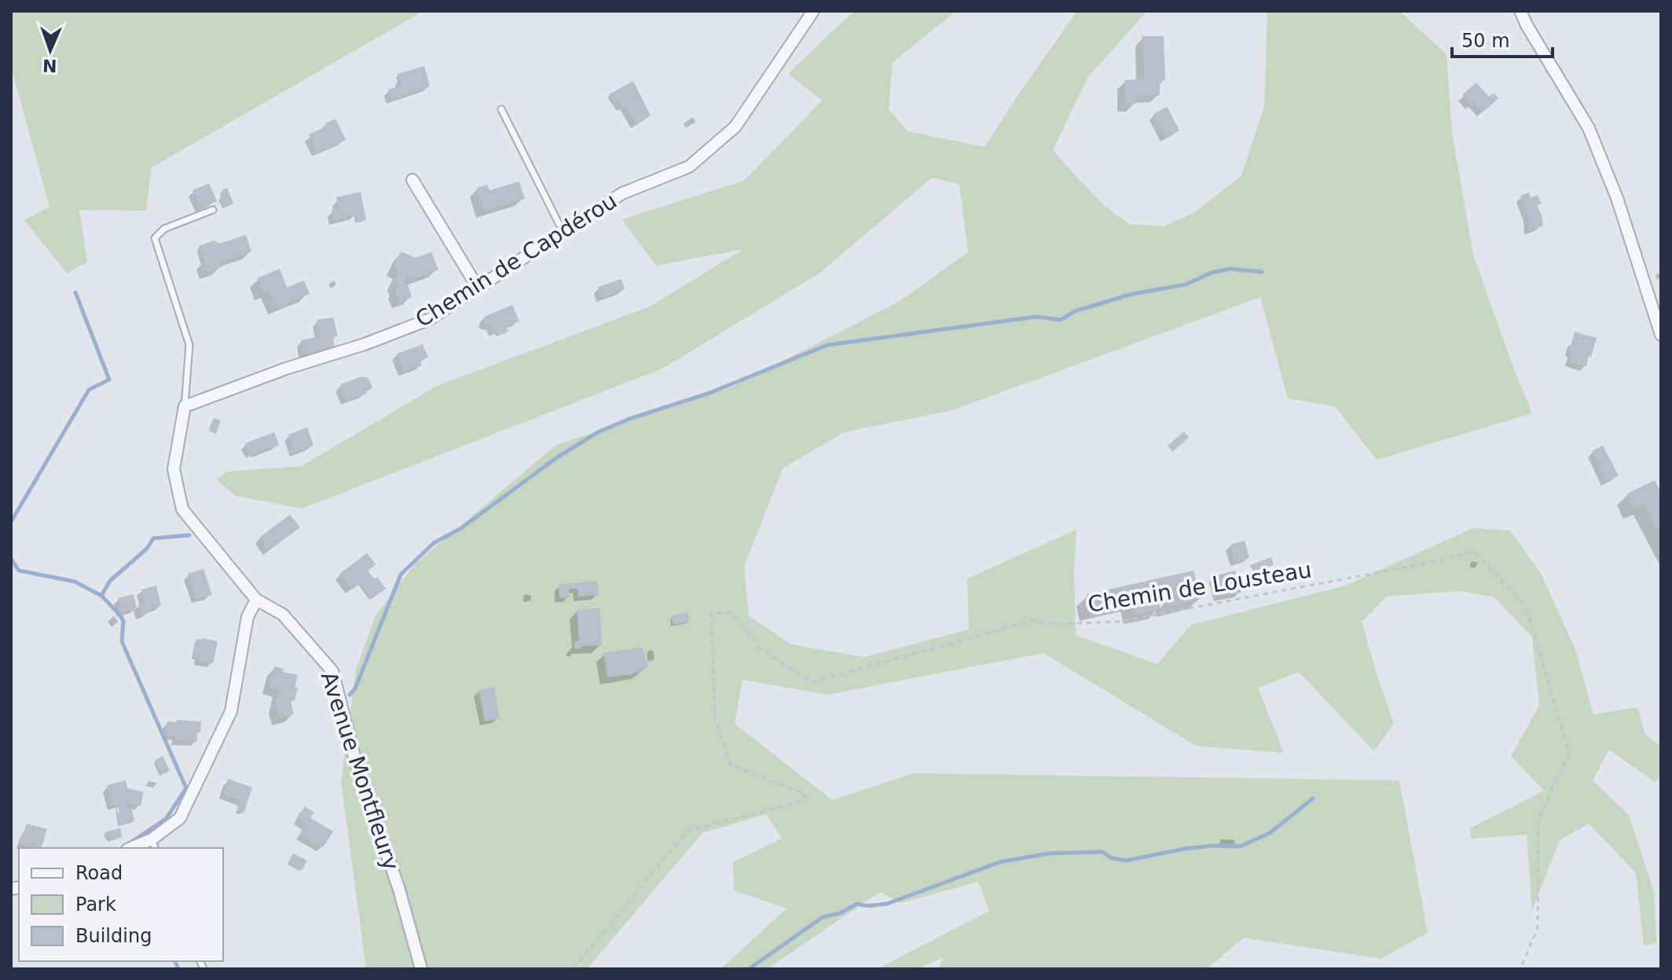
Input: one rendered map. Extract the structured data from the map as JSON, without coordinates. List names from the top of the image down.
{
  "streets": {
    "street": ["Chemin de Capdérou", "Avenue Montfleury"],
    "path": ["Chemin de Lousteau"]
  },
  "legend": ["Road", "Park", "Building"],
  "scale_bar": "50 m",
  "north": "bottom"
}
